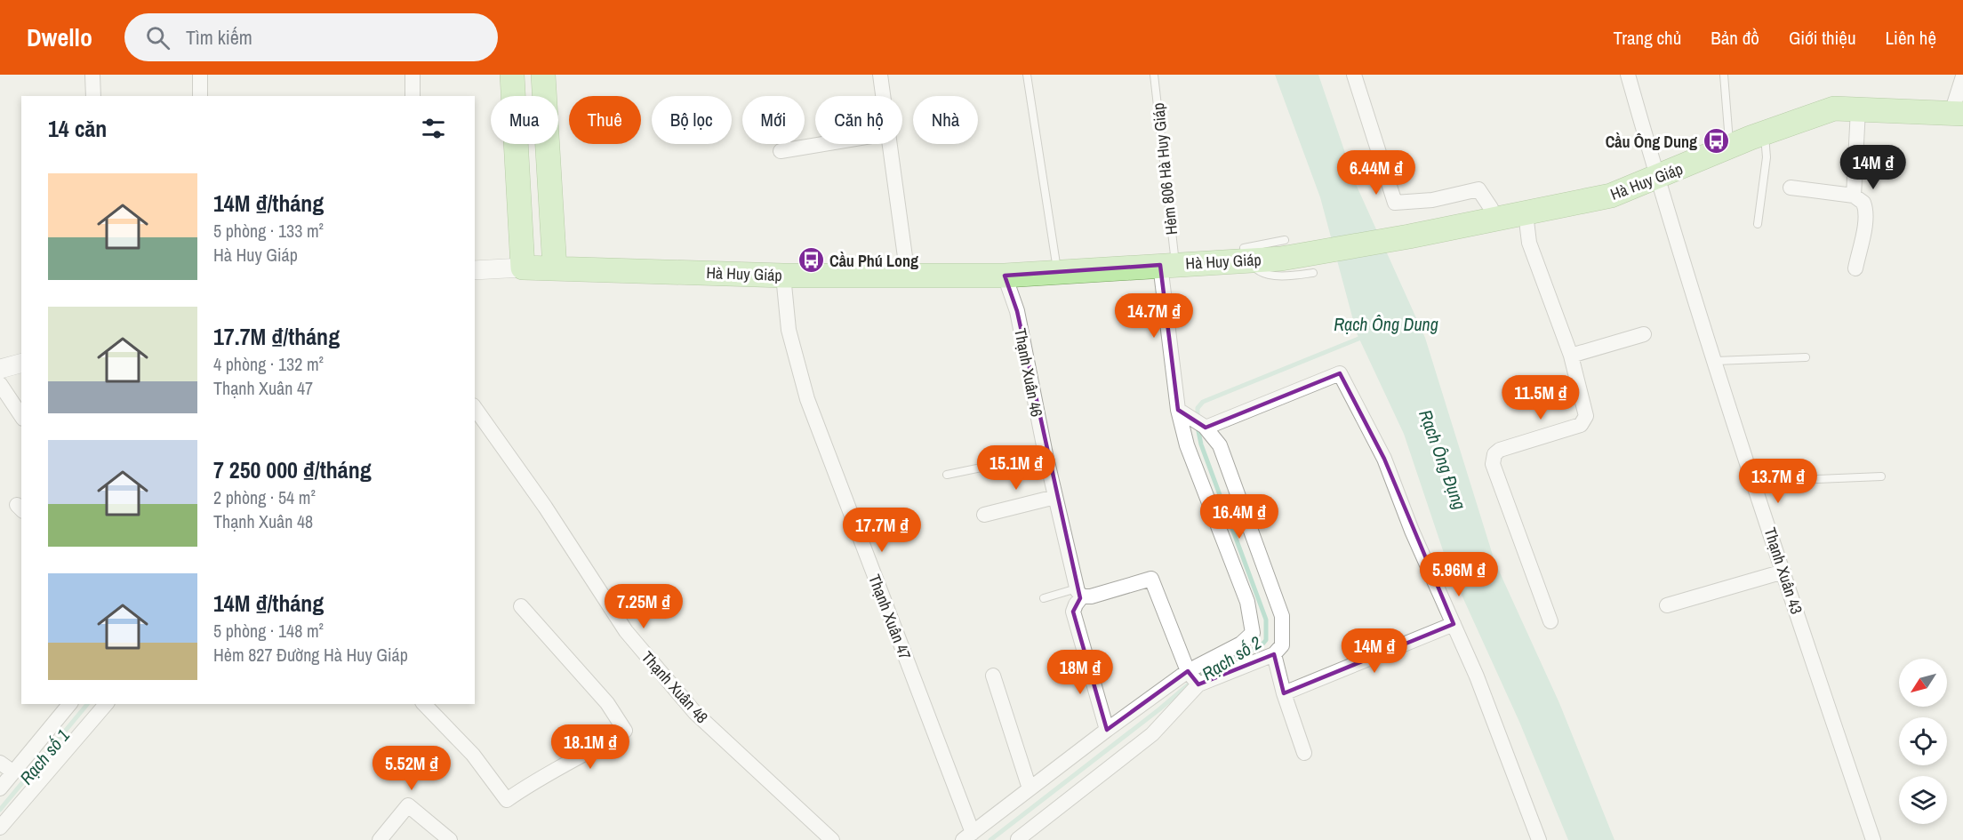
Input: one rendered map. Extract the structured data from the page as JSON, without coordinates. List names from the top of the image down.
{
  "streets": {
    "main road": ["Hà Huy Giáp"],
    "street": [
      "Thạnh Xuân 46",
      "Thạnh Xuân 43",
      "Thạnh Xuân 47",
      "Thạnh Xuân 48"
    ],
    "lane": ["Hẻm 806 Hà Huy Giáp"]
  },
  "crossings": [
    ["Hẻm 806 Hà Huy Giáp", "Hà Huy Giáp"],
    ["Hà Huy Giáp", "Thạnh Xuân 46"],
    ["Hà Huy Giáp", "Thạnh Xuân 43"],
    ["Hà Huy Giáp", "Thạnh Xuân 47"]
  ],
  "water": [
    "Rạch Ông Dung",
    "Rạch Ông Đụng",
    "Rạch số 2",
    "Rạch số 1"
  ],
  "places": {
    "bus stop": ["Cầu Ông Dung", "Cầu Phú Long"]
  },
  "north": "bottom left",
  "page": {
    "header": "Dwello",
    "search": "Tìm kiếm",
    "nav": [
      "Trang chủ",
      "Bản đồ",
      "Giới thiệu",
      "Liên hệ"
    ],
    "chip": [
      "Mua",
      "Thuê",
      "Bộ lọc",
      "Mới",
      "Căn hộ",
      "Nhà"
    ],
    "heading": "14 căn",
    "price": [
      "14M ₫",
      "6.44M ₫",
      "14.7M ₫",
      "11.5M ₫",
      "15.1M ₫",
      "13.7M ₫",
      "16.4M ₫",
      "17.7M ₫",
      "5.96M ₫",
      "7.25M ₫",
      "14M ₫",
      "18M ₫",
      "18.1M ₫",
      "5.52M ₫"
    ],
    "list": [
      {
        "name": "14M ₫/tháng",
        "note": "5 phòng · 133 m² · Hà Huy Giáp"
      },
      {
        "name": "17.7M ₫/tháng",
        "note": "4 phòng · 132 m² · Thạnh Xuân 47"
      },
      {
        "name": "7 250 000 ₫/tháng",
        "note": "2 phòng · 54 m² · Thạnh Xuân 48"
      },
      {
        "name": "14M ₫/tháng",
        "note": "5 phòng · 148 m² · Hẻm 827 Đường Hà Huy Giáp"
      }
    ]
  }
}
